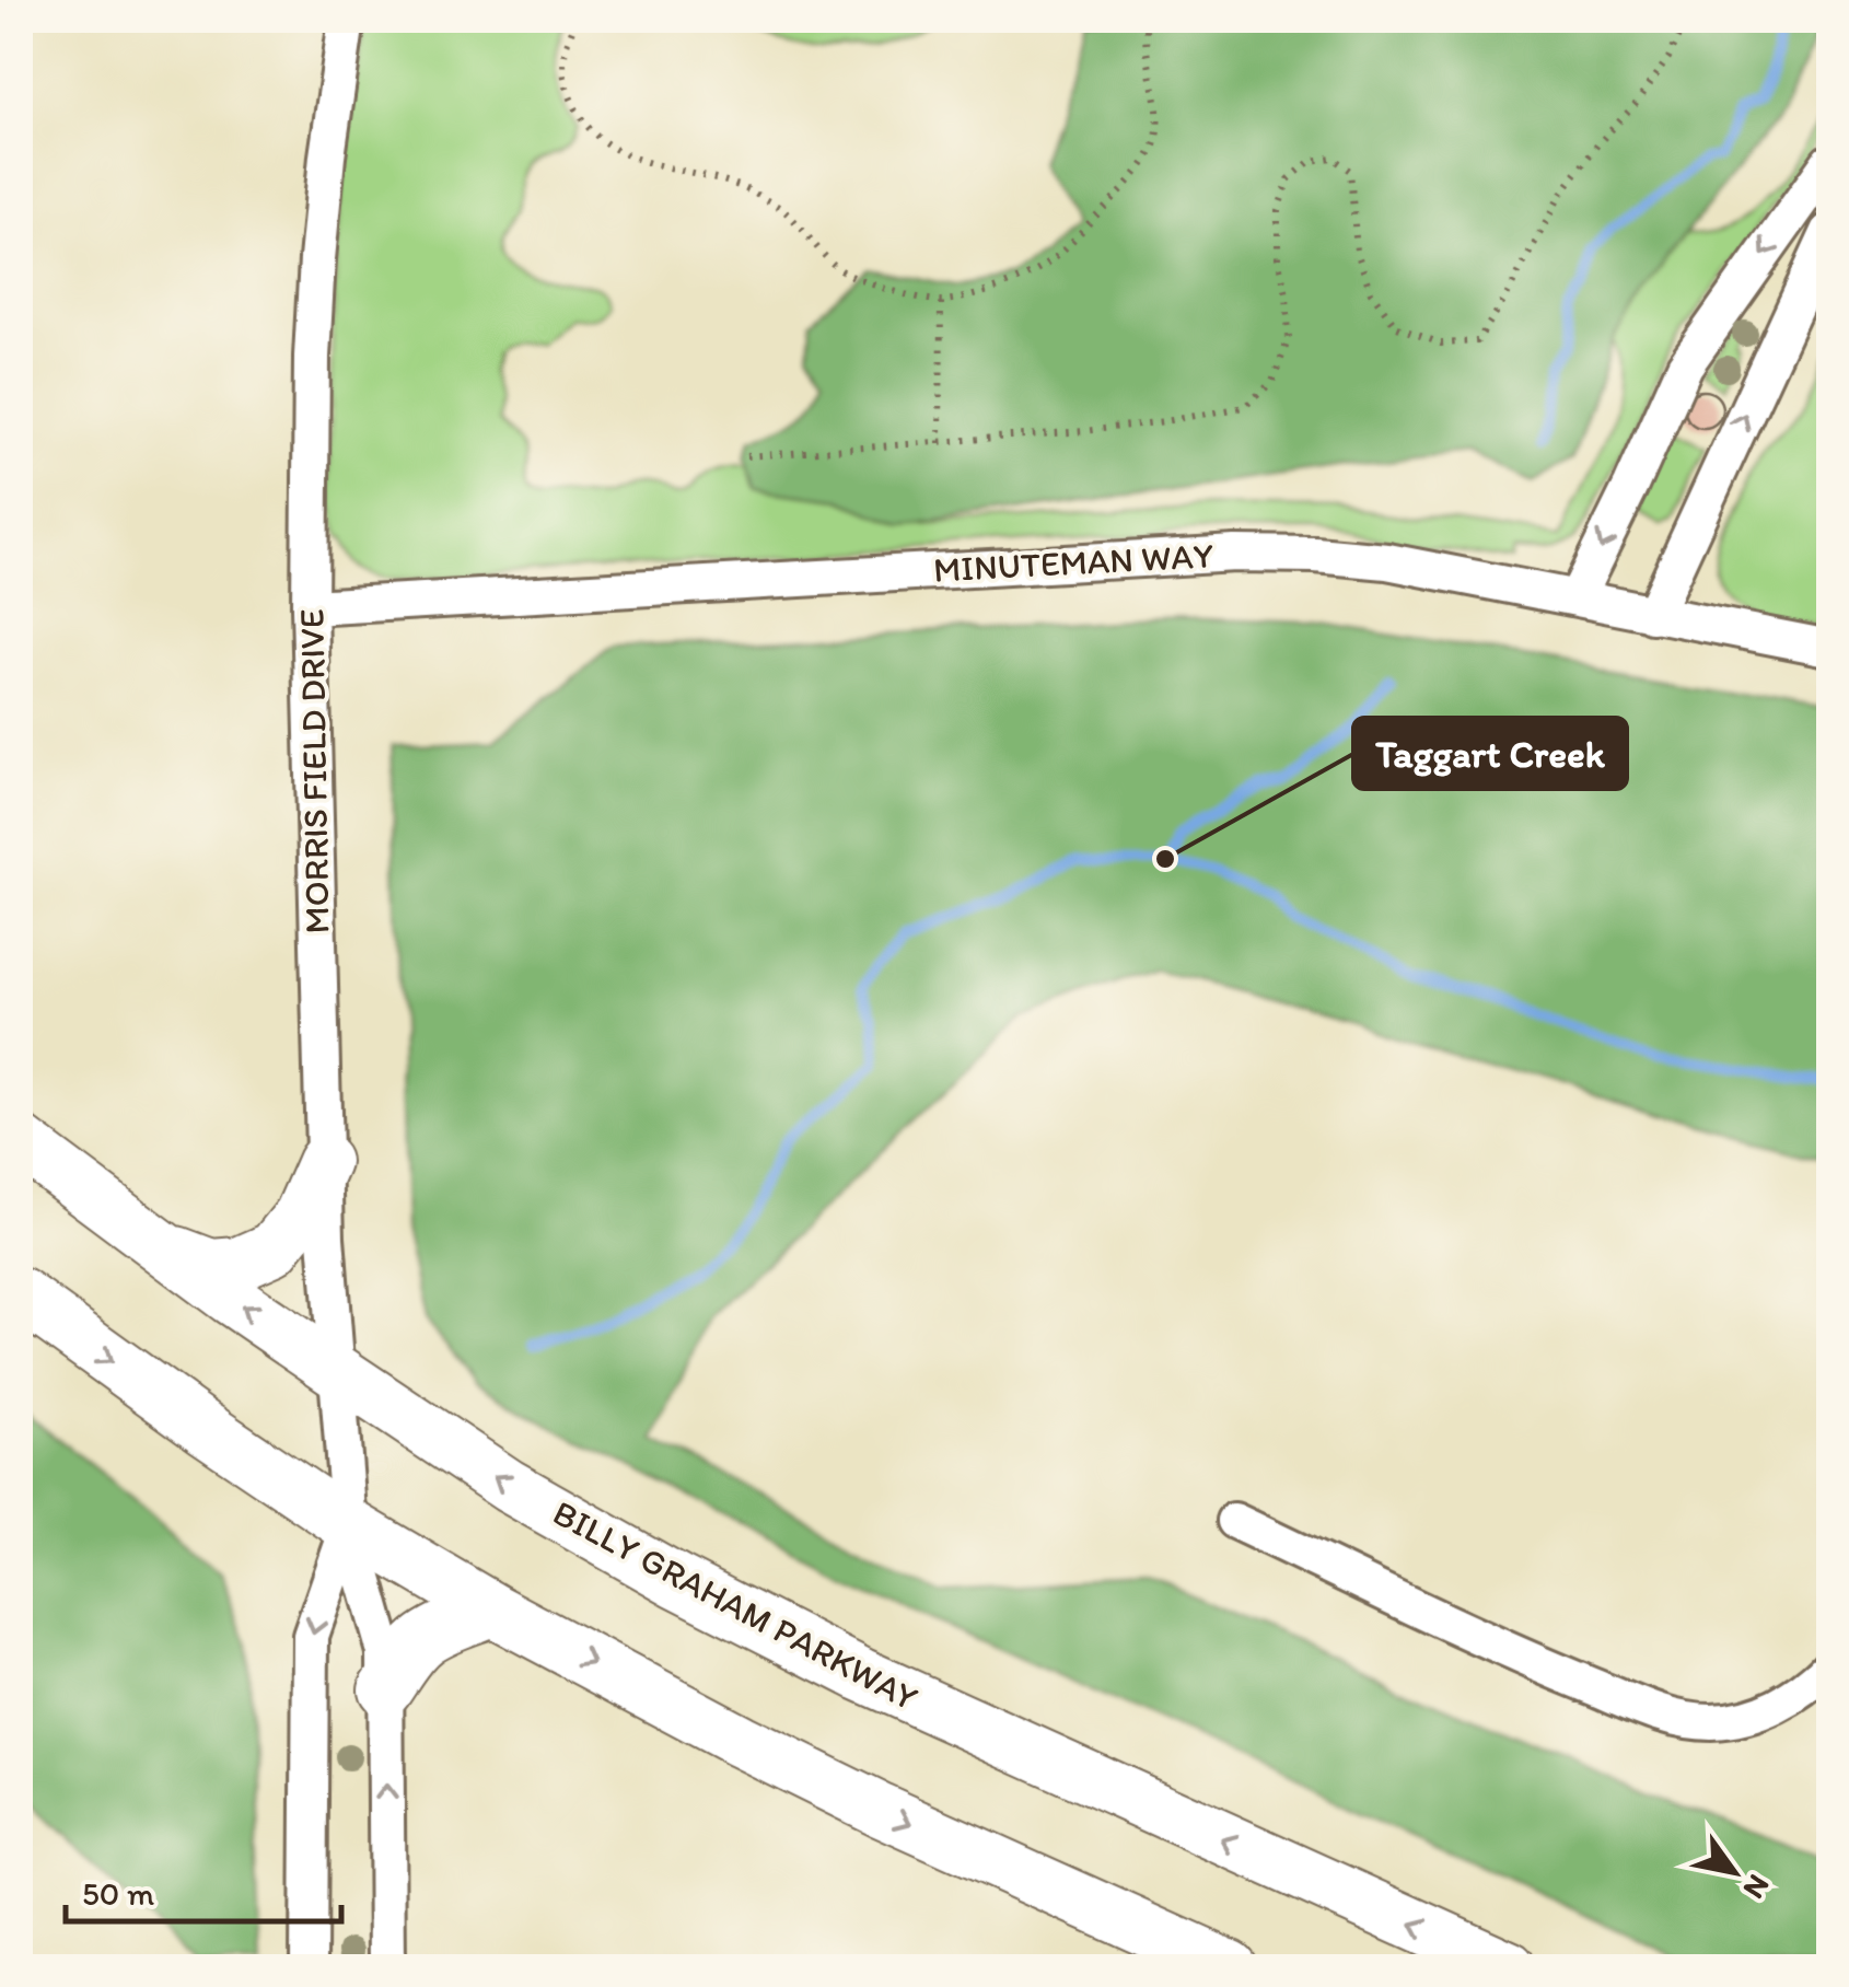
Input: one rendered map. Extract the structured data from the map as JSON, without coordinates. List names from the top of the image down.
{
  "streets": {
    "highway": ["BILLY GRAHAM PARKWAY"],
    "street": ["MINUTEMAN WAY", "MORRIS FIELD DRIVE"]
  },
  "crossings": [
    ["MINUTEMAN WAY", "MORRIS FIELD DRIVE"],
    ["MORRIS FIELD DRIVE", "BILLY GRAHAM PARKWAY"]
  ],
  "places": ["Taggart Creek"],
  "scale_bar": "50 m",
  "north": "bottom right"
}
